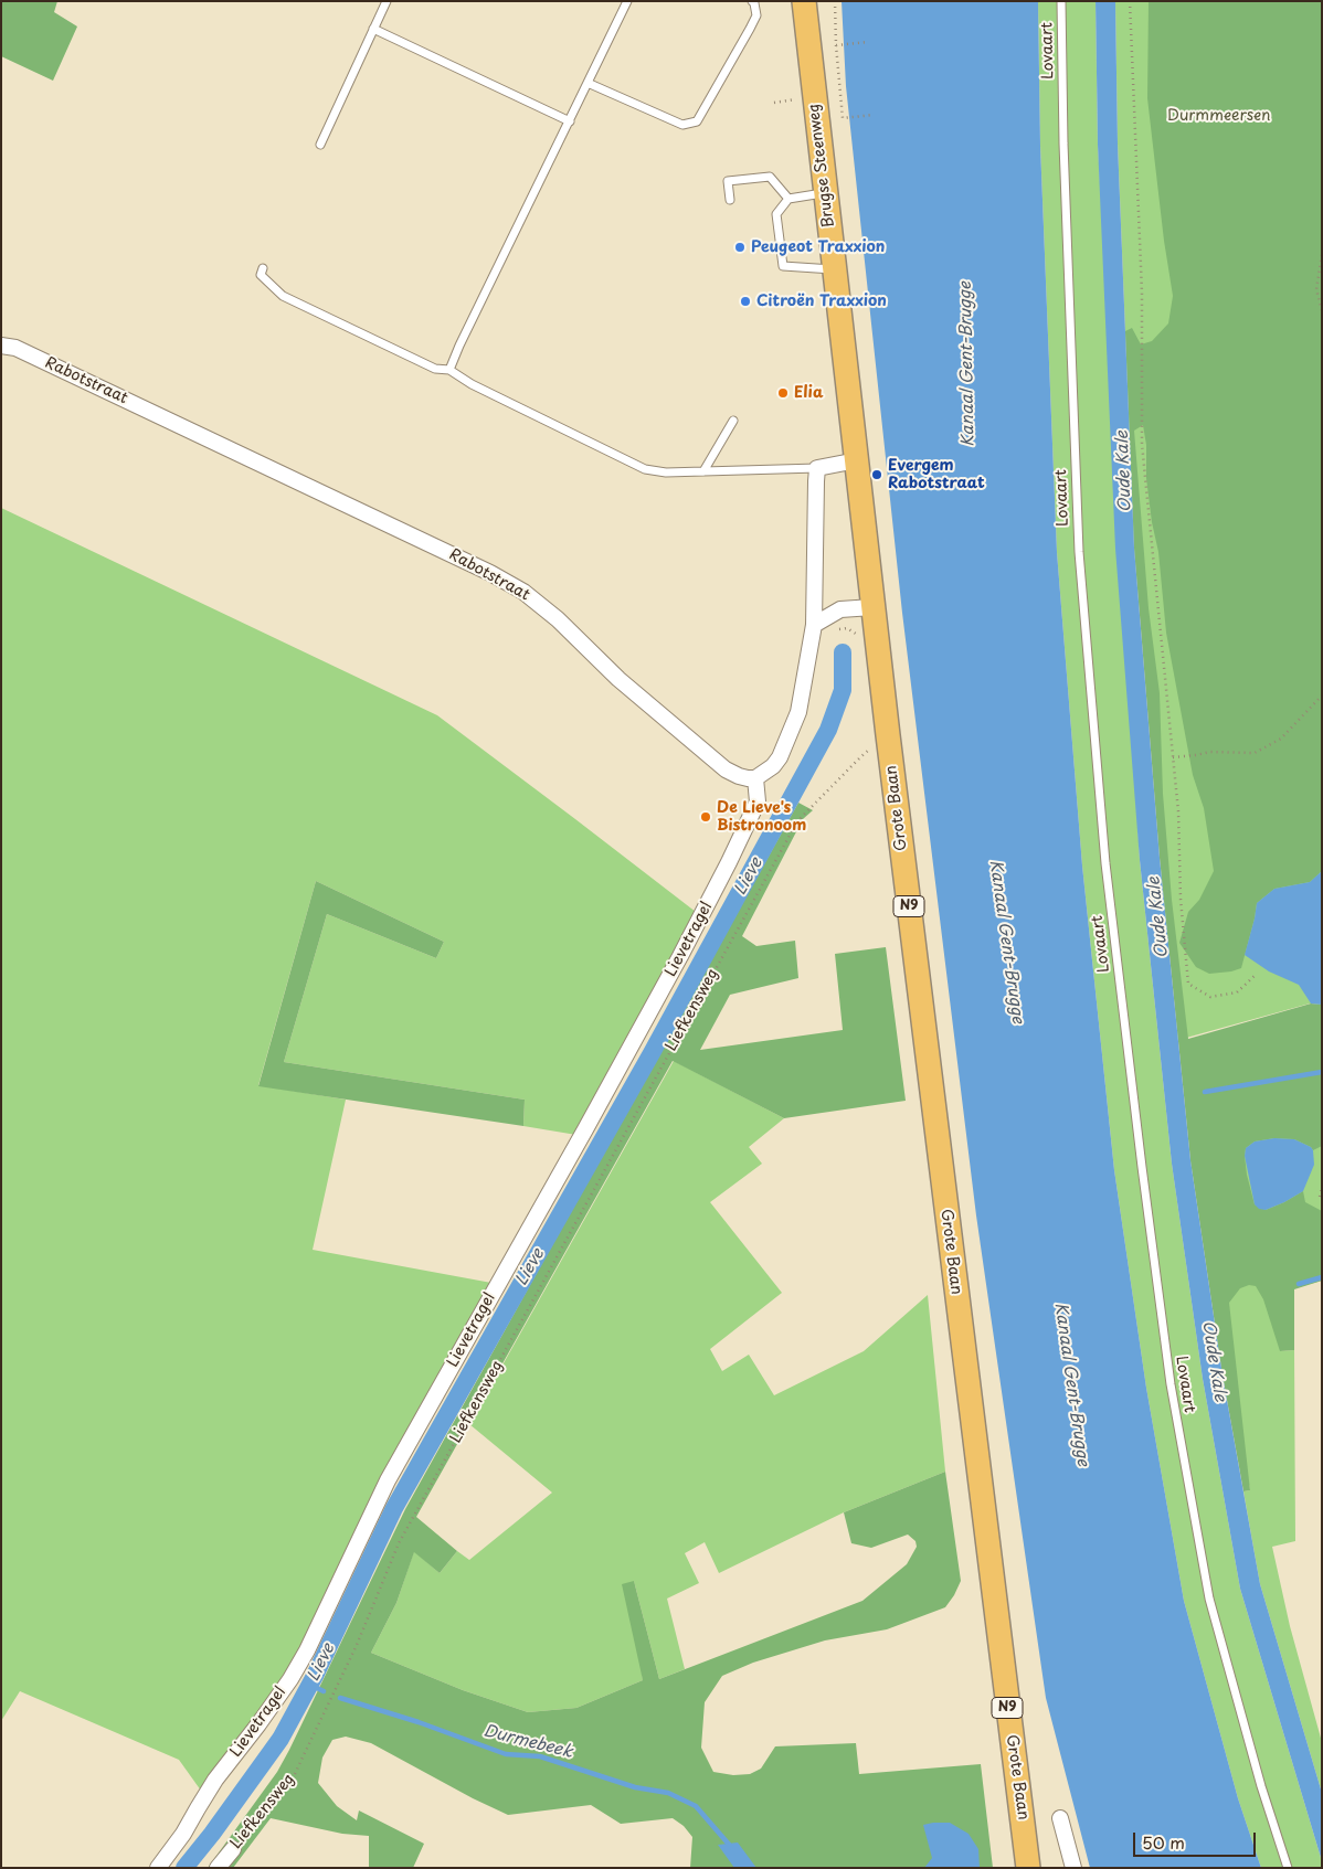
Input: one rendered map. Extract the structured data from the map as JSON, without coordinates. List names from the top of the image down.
{
  "streets": {
    "main road": ["Brugse Steenweg", "Grote Baan", "N9"],
    "street": ["Rabotstraat", "Lievetragel", "Liefkensweg"],
    "lane": ["Lovaart"]
  },
  "crossings": [
    ["Brugse Steenweg", "Grote Baan"],
    ["Rabotstraat", "Lievetragel"],
    ["Grote Baan", "Liefkensweg"]
  ],
  "water": [
    "Kanaal Gent-Brugge",
    "Oude Kale",
    "Lieve",
    "Durmebeek"
  ],
  "parks": ["Durmmeersen"],
  "places": [
    "Peugeot Traxxion",
    "Citroën Traxxion",
    "Elia",
    "Evergem Rabotstraat",
    "De Lieve's Bistronoom"
  ],
  "scale_bar": "50 m"
}
